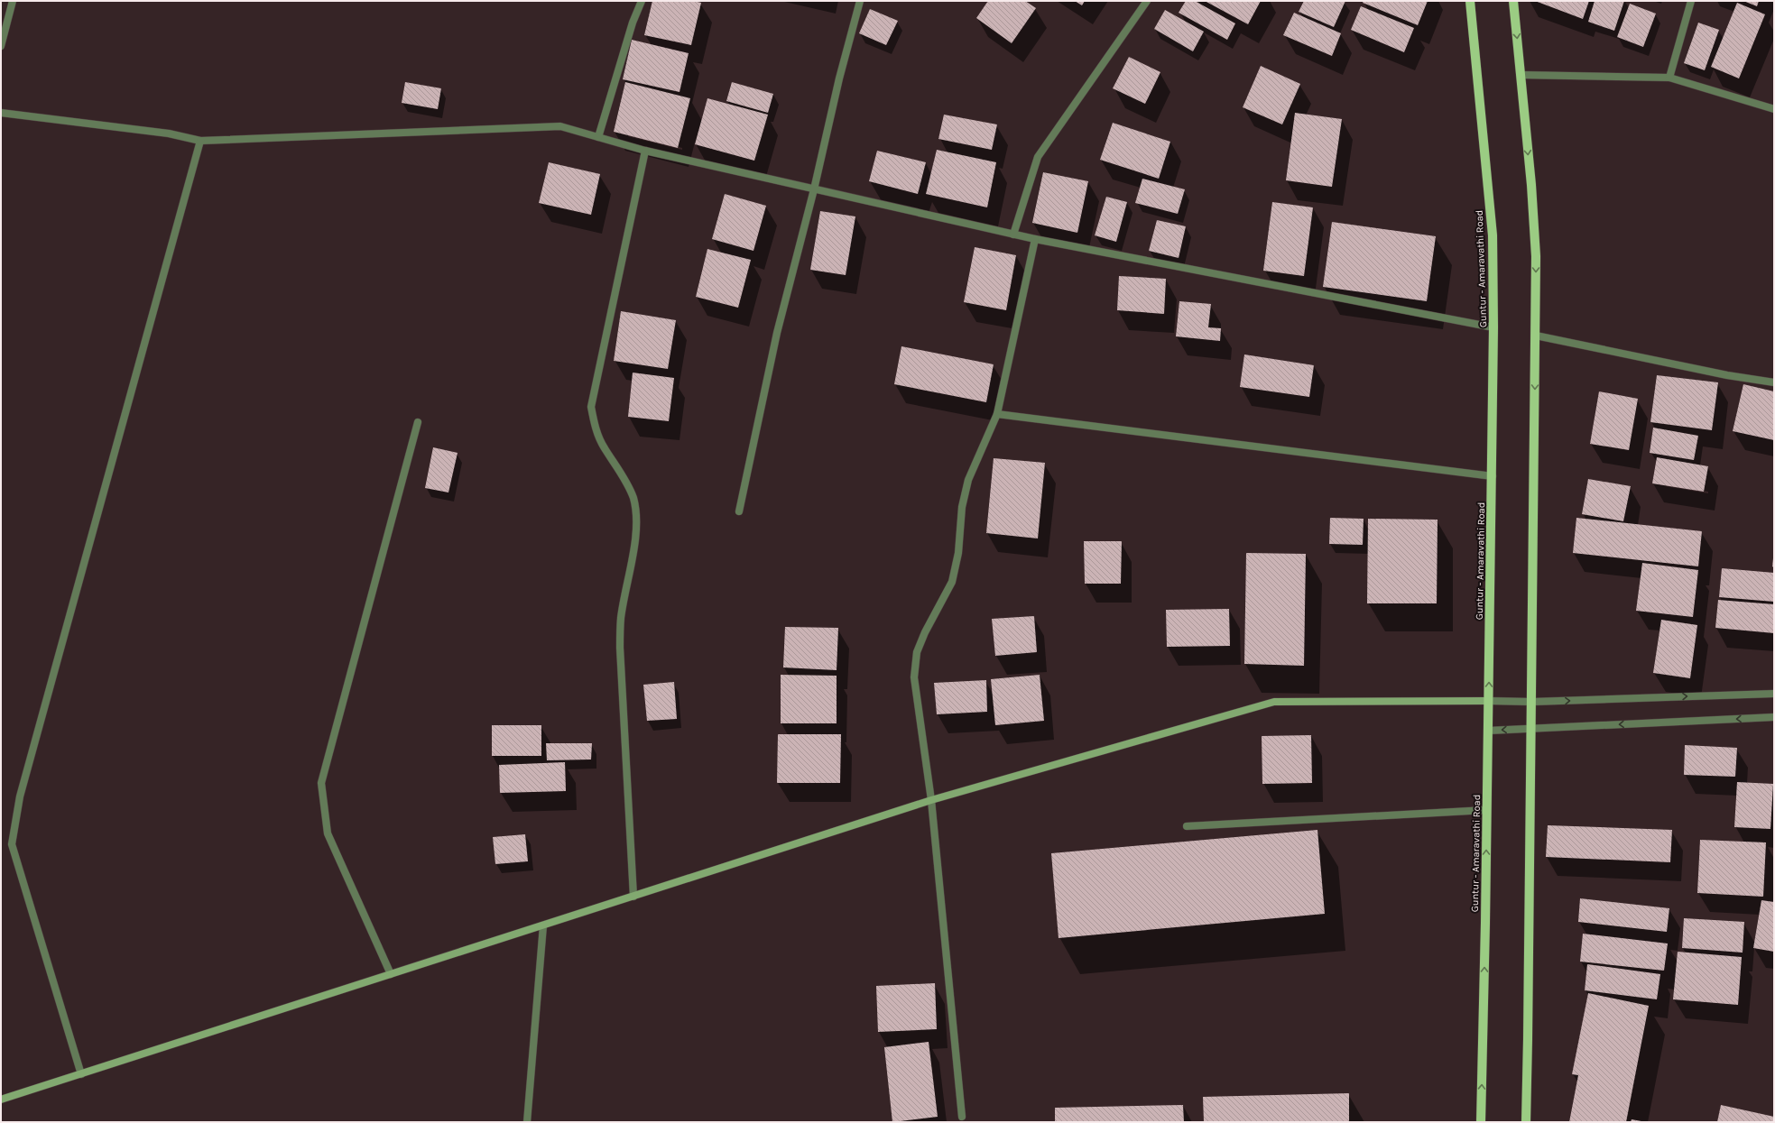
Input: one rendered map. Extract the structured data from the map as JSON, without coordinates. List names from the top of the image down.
{
  "streets": {
    "main road": ["Guntur - Amaravathi Road"]
  }
}
